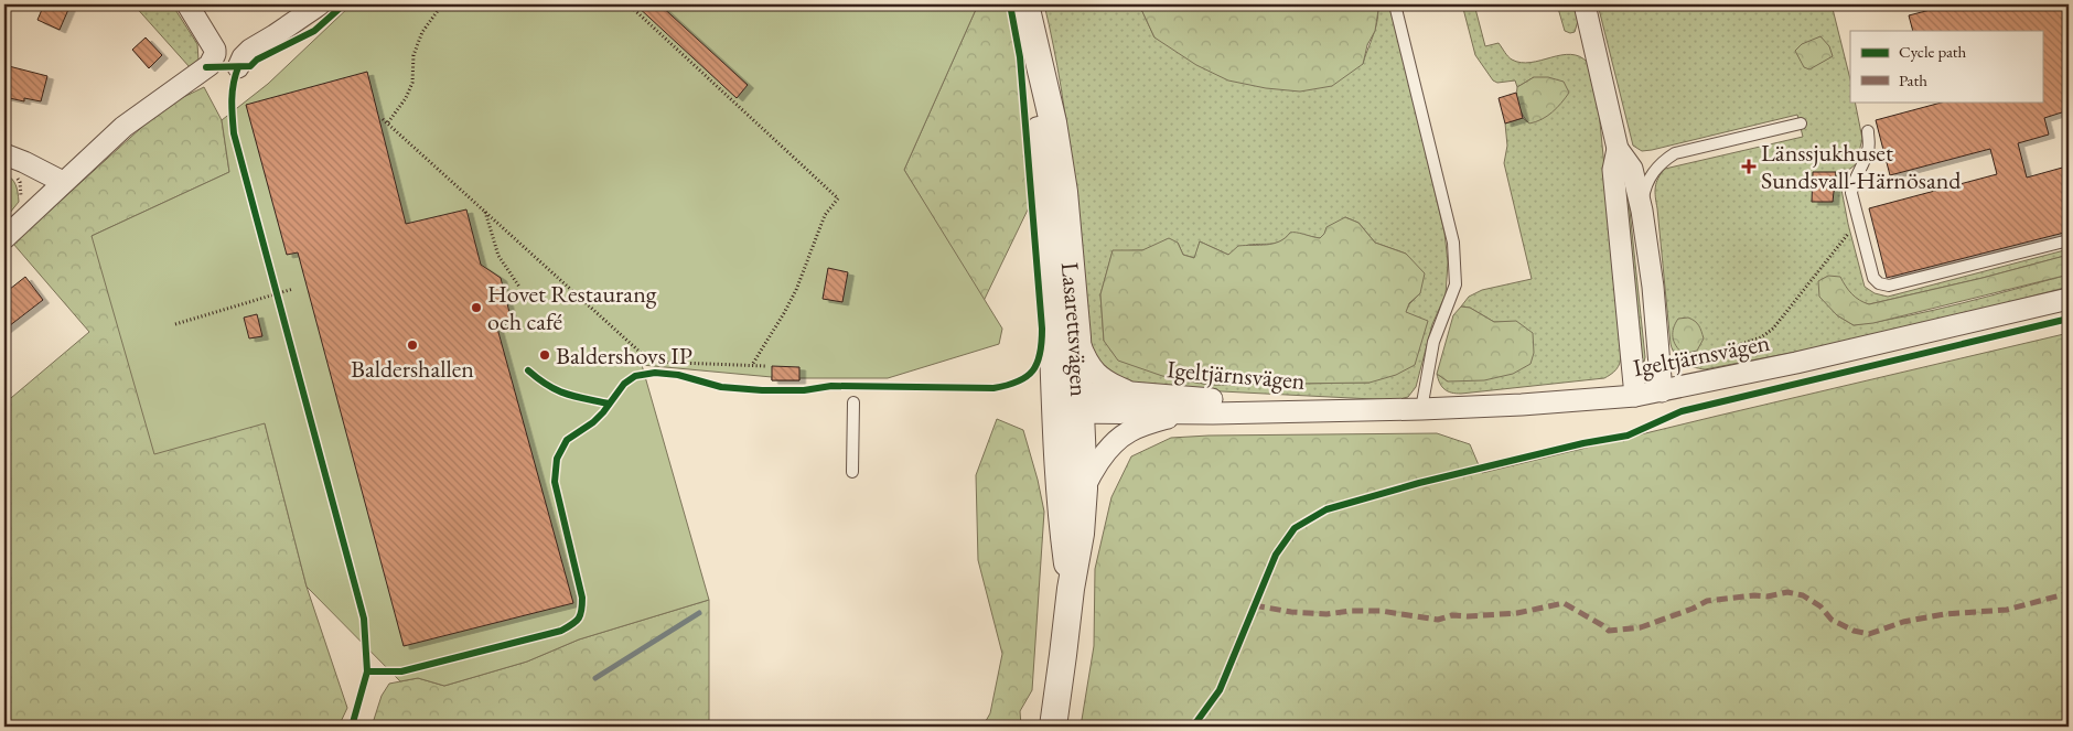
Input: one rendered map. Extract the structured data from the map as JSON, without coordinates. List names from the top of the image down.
{
  "streets": {
    "street": ["Lasarettsvägen", "Igeltjärnsvägen"]
  },
  "crossings": [
    ["Lasarettsvägen", "Igeltjärnsvägen"]
  ],
  "places": {
    "health": ["Länssjukhuset Sundsvall-Härnösand"],
    "other": ["Hovet Restaurang och café", "Baldershallen", "Baldershovs IP"]
  },
  "legend": ["Cycle path", "Path"]
}
